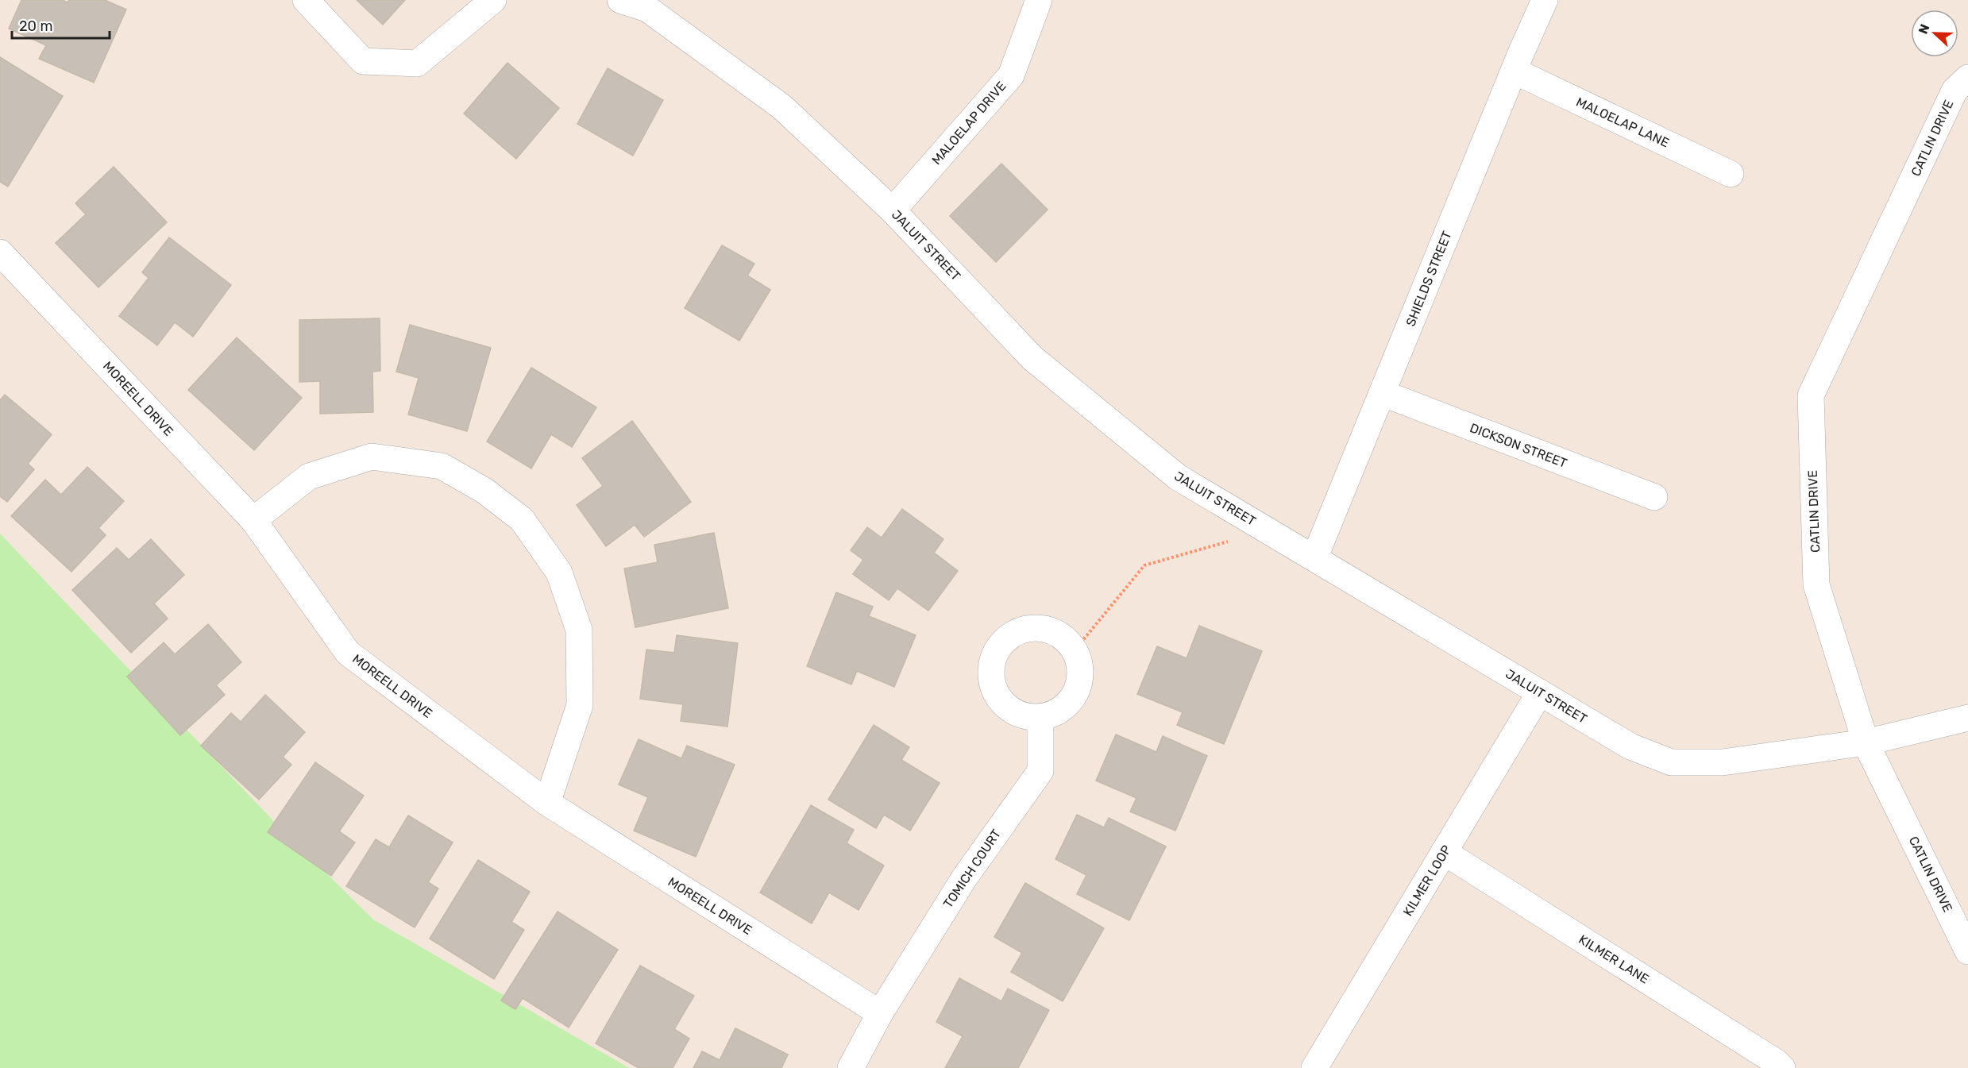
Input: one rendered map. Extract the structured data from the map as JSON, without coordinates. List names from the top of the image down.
{
  "streets": {
    "street": [
      "MALOELAP LANE",
      "MALOELAP DRIVE",
      "CATLIN DRIVE",
      "JALUIT STREET",
      "SHIELDS STREET",
      "MOREELL DRIVE",
      "DICKSON STREET",
      "TOMICH COURT",
      "KILMER LOOP",
      "KILMER LANE"
    ]
  },
  "crossings": [
    ["MALOELAP LANE", "SHIELDS STREET"],
    ["MALOELAP DRIVE", "JALUIT STREET"],
    ["CATLIN DRIVE", "JALUIT STREET"],
    ["JALUIT STREET", "SHIELDS STREET"],
    ["JALUIT STREET", "KILMER LOOP"],
    ["SHIELDS STREET", "DICKSON STREET"],
    ["MOREELL DRIVE", "TOMICH COURT"],
    ["KILMER LOOP", "KILMER LANE"]
  ],
  "scale_bar": "20 m",
  "north": "left"
}
